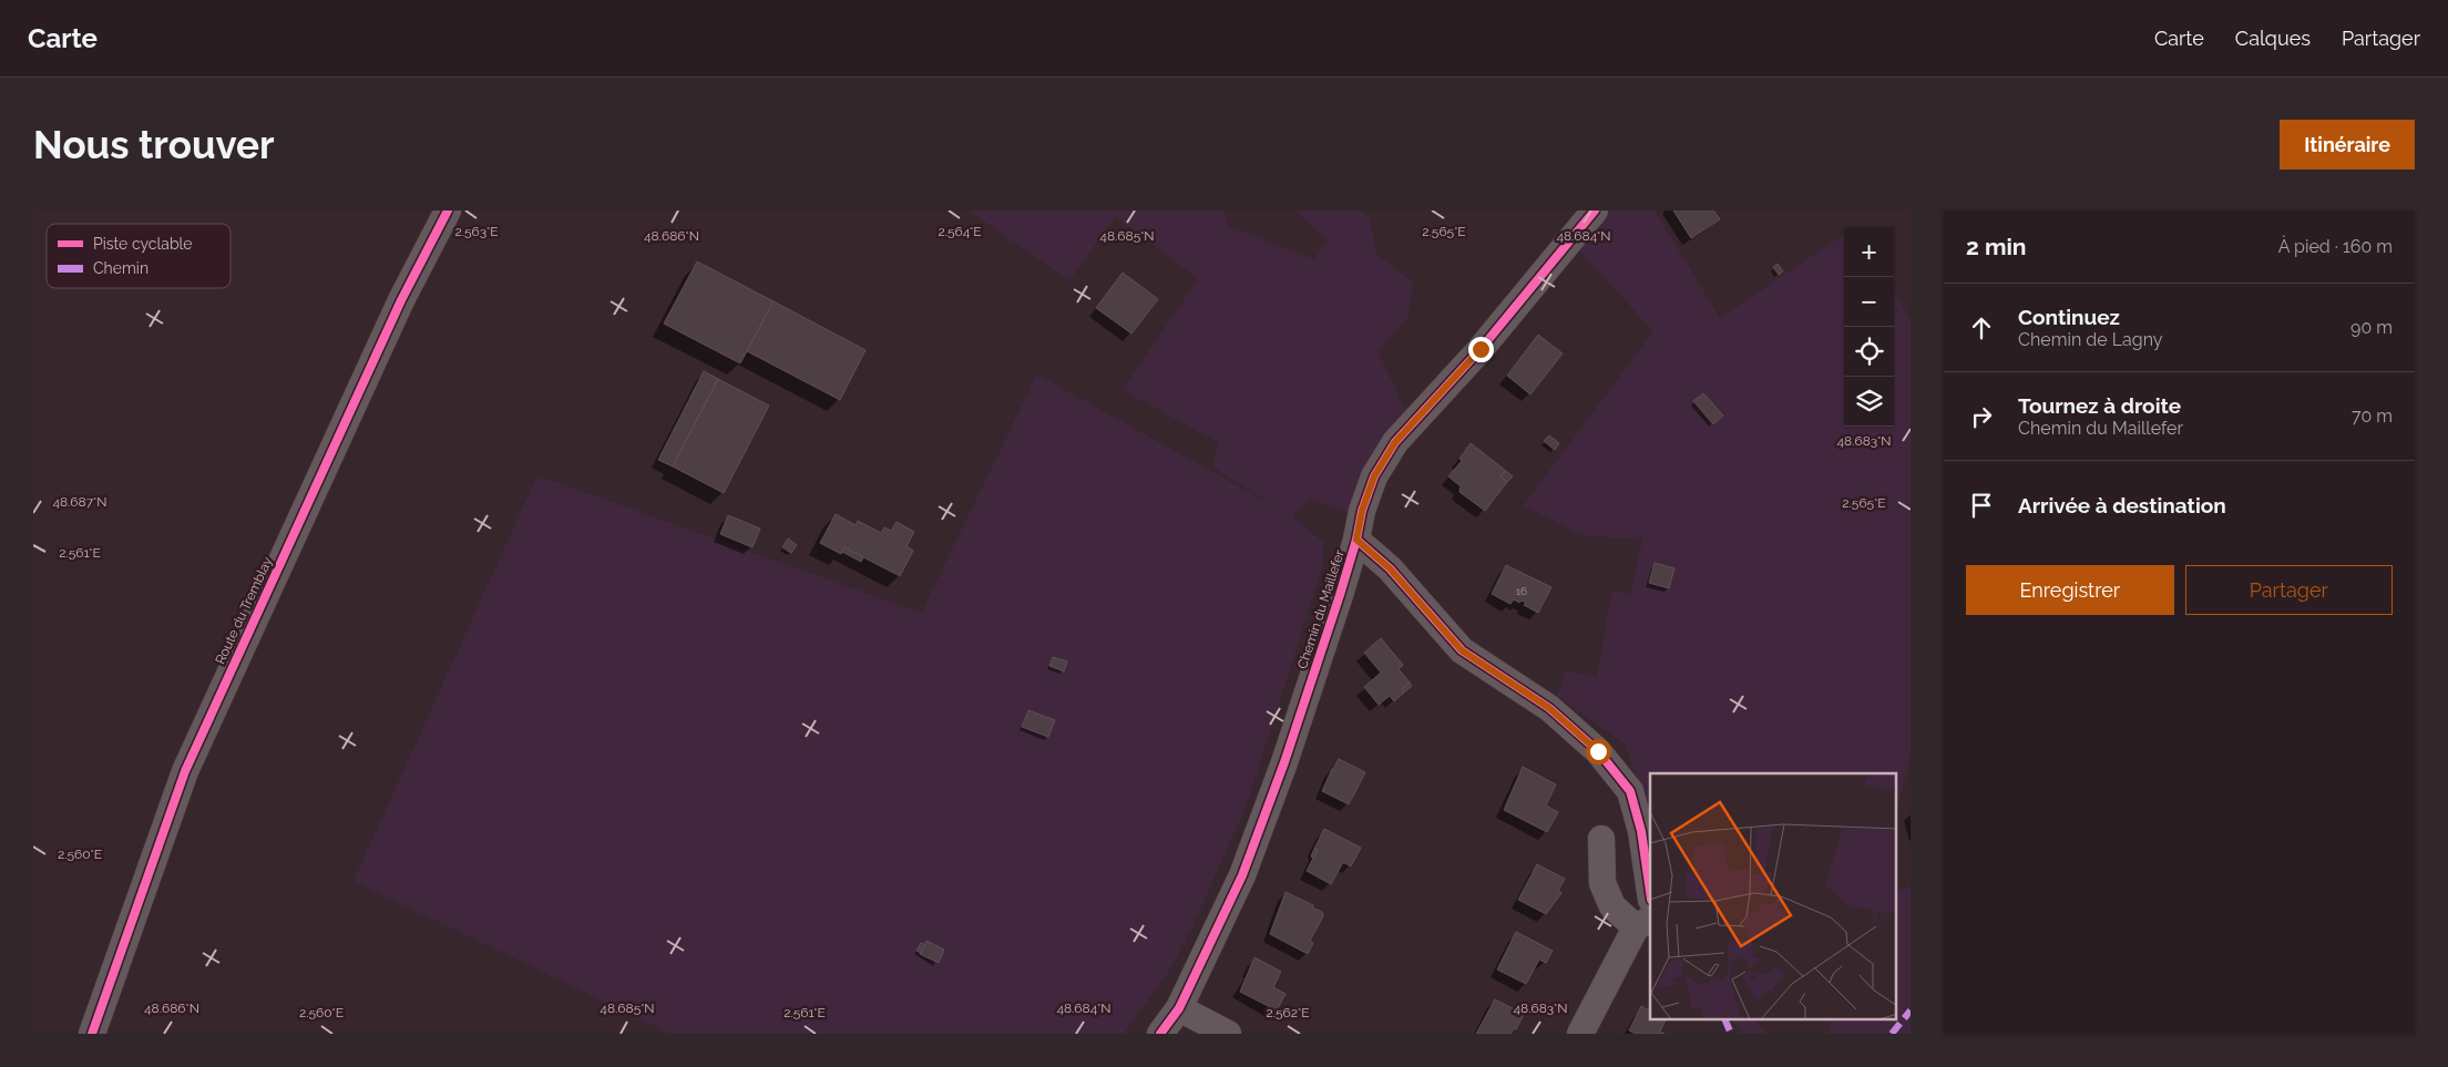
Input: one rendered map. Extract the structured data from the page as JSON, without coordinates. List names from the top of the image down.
{
  "streets": {
    "street": ["Chemin du Maillefer", "Route du Tremblay"]
  },
  "house_numbers": ["16"],
  "legend": ["Piste cyclable", "Chemin"],
  "page": {
    "header": "Carte",
    "nav": ["Carte", "Calques", "Partager"],
    "buttons": [
      "Itinéraire",
      ["Enregistrer", "Partager"]
    ],
    "title": "Nous trouver",
    "heading": ["2 min", "À pied · 160 m"],
    "map_buttons": ["+", "−"],
    "list": [
      ["Continuez", "Chemin de Lagny", "90 m"],
      ["Tournez à droite", "Chemin du Maillefer", "70 m"],
      "Arrivée à destination"
    ]
  },
  "coordinates": [
    "2.563°E",
    "2.564°E",
    "2.565°E",
    "48.686°N",
    "48.685°N",
    "48.684°N",
    "48.683°N",
    "48.687°N",
    "2.561°E",
    "2.560°E",
    "2.562°E"
  ]
}
